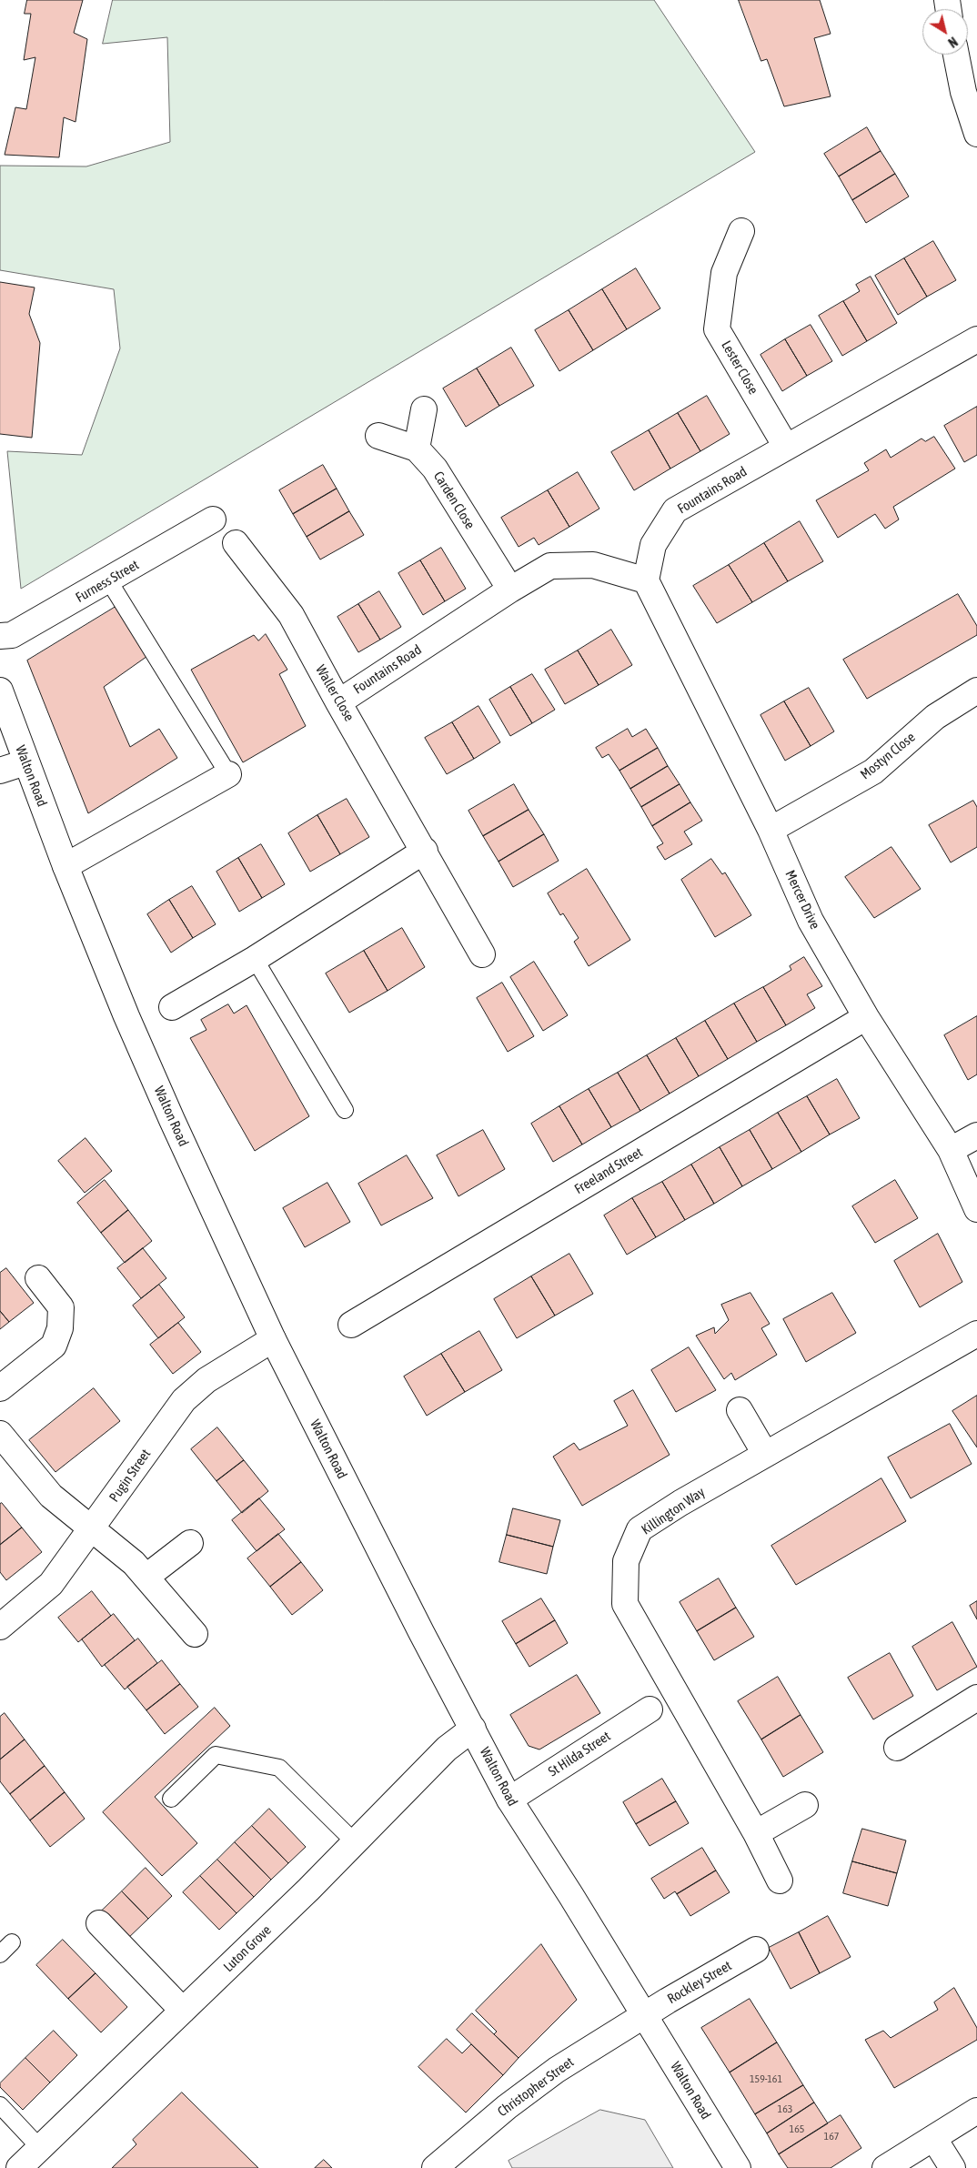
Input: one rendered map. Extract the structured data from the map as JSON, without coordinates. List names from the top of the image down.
{
  "streets": {
    "main road": [
      "Lester Close",
      "Fountains Road",
      "Carden Close",
      "Furness Street",
      "Waller Close",
      "Mostyn Close",
      "Walton Road",
      "Mercer Drive",
      "Freeland Street",
      "Pugin Street",
      "Killington Way",
      "St Hilda Street",
      "Luton Grove",
      "Rockley Street",
      "Christopher Street"
    ]
  },
  "crossings": [
    ["Lester Close", "Fountains Road"],
    ["Fountains Road", "Carden Close"],
    ["Fountains Road", "Waller Close"],
    ["Fountains Road", "Mercer Drive"],
    ["Mostyn Close", "Mercer Drive"],
    ["Walton Road", "Pugin Street"],
    ["Walton Road", "St Hilda Street"],
    ["Walton Road", "Luton Grove"],
    ["Walton Road", "Rockley Street"],
    ["Walton Road", "Christopher Street"],
    ["Mercer Drive", "Freeland Street"],
    ["Rockley Street", "Christopher Street"]
  ],
  "house_numbers": [
    "159-161",
    "163",
    "165",
    "167"
  ],
  "north": "bottom right"
}
